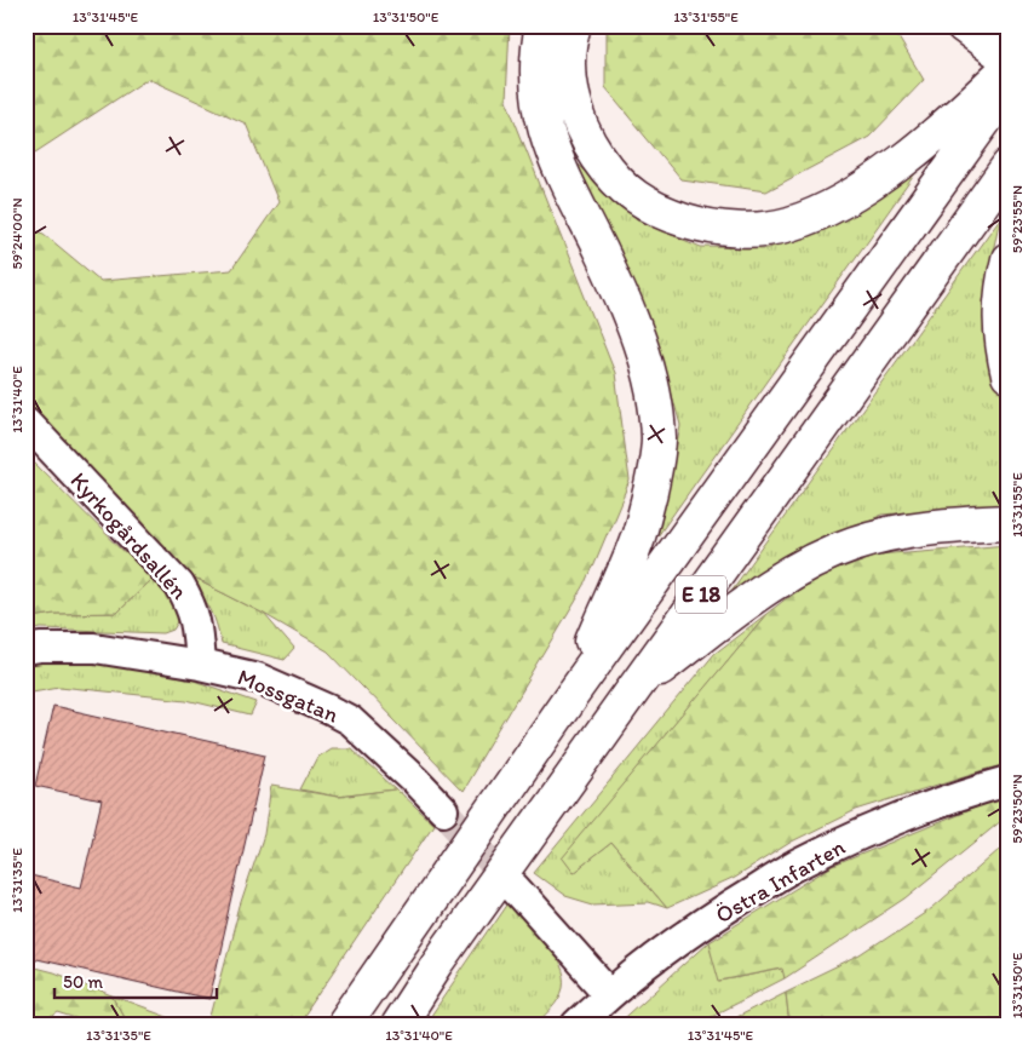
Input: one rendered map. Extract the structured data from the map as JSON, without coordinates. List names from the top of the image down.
{
  "streets": {
    "main road": ["E 18"],
    "street": ["Kyrkogårdsallén", "Mossgatan", "Östra Infarten"]
  },
  "crossings": [
    ["Kyrkogårdsallén", "Mossgatan"]
  ],
  "scale_bar": "50 m",
  "coordinates": [
    "13°31'45\"E",
    "13°31'50\"E",
    "13°31'55\"E",
    "59°23'55\"N",
    "59°24'00\"N",
    "13°31'40\"E",
    "59°23'50\"N",
    "13°31'35\"E"
  ]
}
